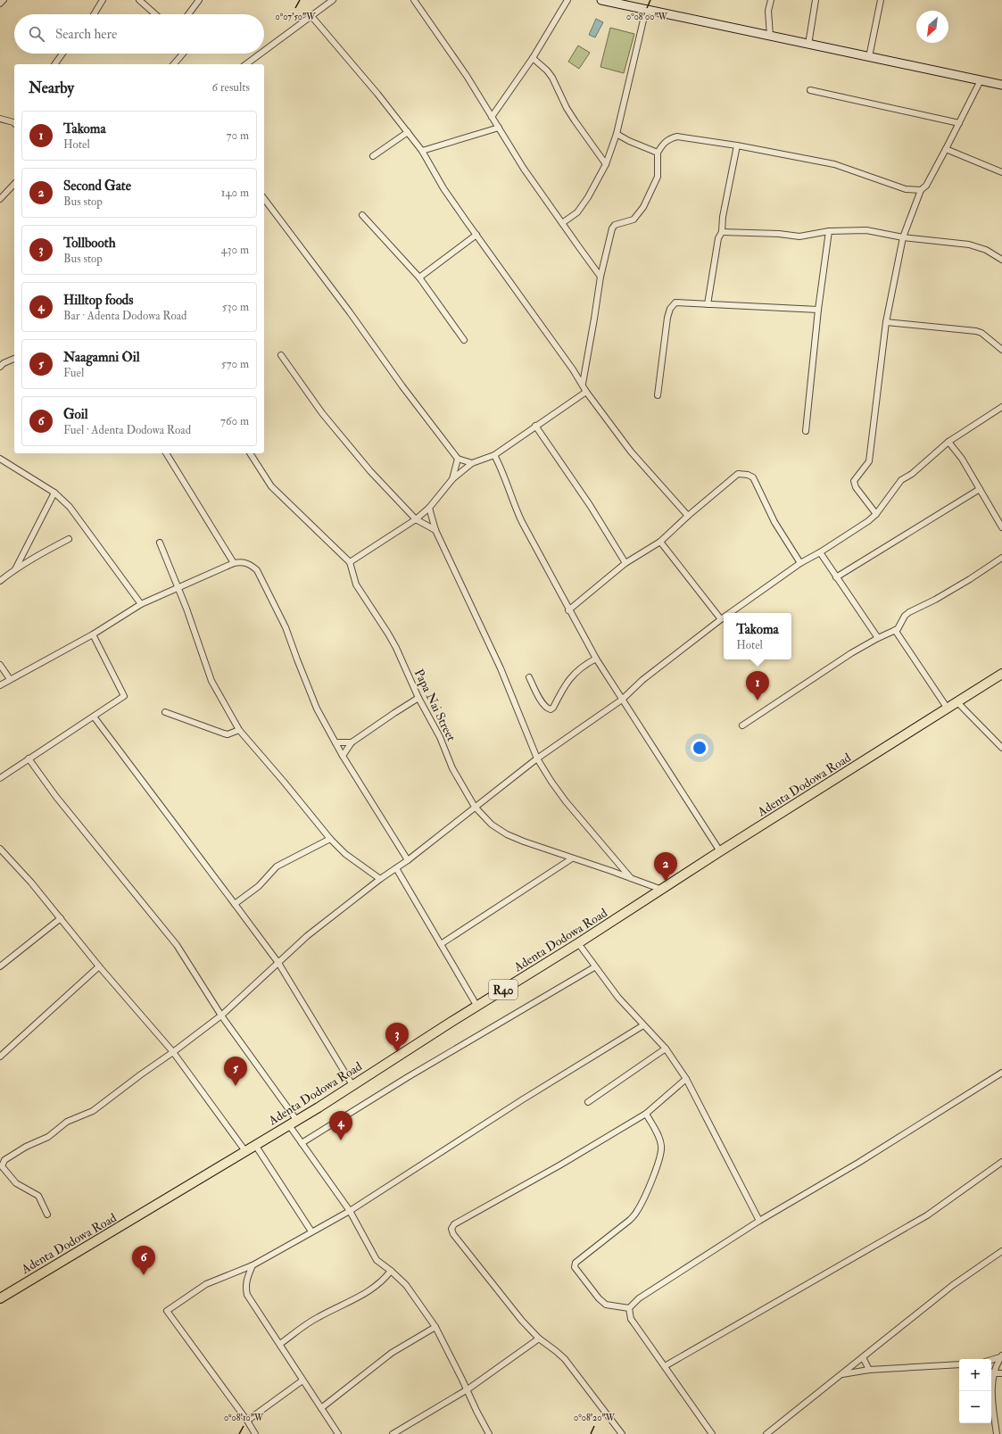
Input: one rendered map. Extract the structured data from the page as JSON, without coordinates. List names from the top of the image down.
{
  "streets": {
    "main road": ["Adenta Dodowa Road", "R40"],
    "street": ["Papa Nai Street"]
  },
  "crossings": [
    ["Papa Nai Street", "Adenta Dodowa Road"]
  ],
  "north": "bottom left",
  "page": {
    "search": "Search here",
    "heading": ["Nearby", "6 results"],
    "list": [
      {
        "mark": "1",
        "name": "Takoma",
        "note": "Hotel",
        "value": "70 m"
      },
      {
        "mark": "2",
        "name": "Second Gate",
        "note": "Bus stop",
        "value": "140 m"
      },
      {
        "mark": "3",
        "name": "Tollbooth",
        "note": "Bus stop",
        "value": "430 m"
      },
      {
        "mark": "4",
        "name": "Hilltop foods",
        "note": "Bar · Adenta Dodowa Road",
        "value": "530 m"
      },
      {
        "mark": "5",
        "name": "Naagamni Oil",
        "note": "Fuel",
        "value": "570 m"
      },
      {
        "mark": "6",
        "name": "Goil",
        "note": "Fuel · Adenta Dodowa Road",
        "value": "760 m"
      }
    ],
    "popup": ["Takoma", "Hotel"],
    "pins": [
      "1",
      "2",
      "3",
      "5",
      "4",
      "6"
    ],
    "map_buttons": ["+", "−"]
  },
  "coordinates": [
    "0°07'50\"W",
    "0°08'00\"W",
    "0°08'10\"W",
    "0°08'20\"W"
  ]
}
